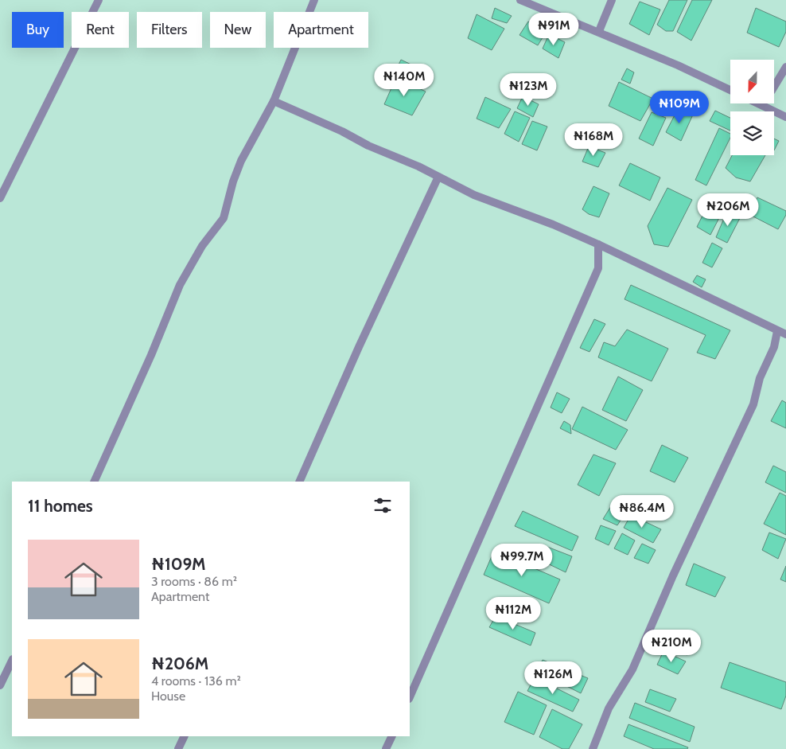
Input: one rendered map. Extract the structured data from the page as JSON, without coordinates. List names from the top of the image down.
{
  "north": "bottom",
  "page": {
    "chip": [
      "Buy",
      "Rent",
      "Filters",
      "New",
      "Apartment"
    ],
    "price": [
      "₦91M",
      "₦140M",
      "₦123M",
      "₦109M",
      "₦168M",
      "₦206M",
      "₦86.4M",
      "₦99.7M",
      "₦112M",
      "₦210M",
      "₦126M"
    ],
    "heading": "11 homes",
    "list": [
      {
        "name": "₦109M",
        "note": "3 rooms · 86 m² · Apartment"
      },
      {
        "name": "₦206M",
        "note": "4 rooms · 136 m² · House"
      }
    ]
  }
}
